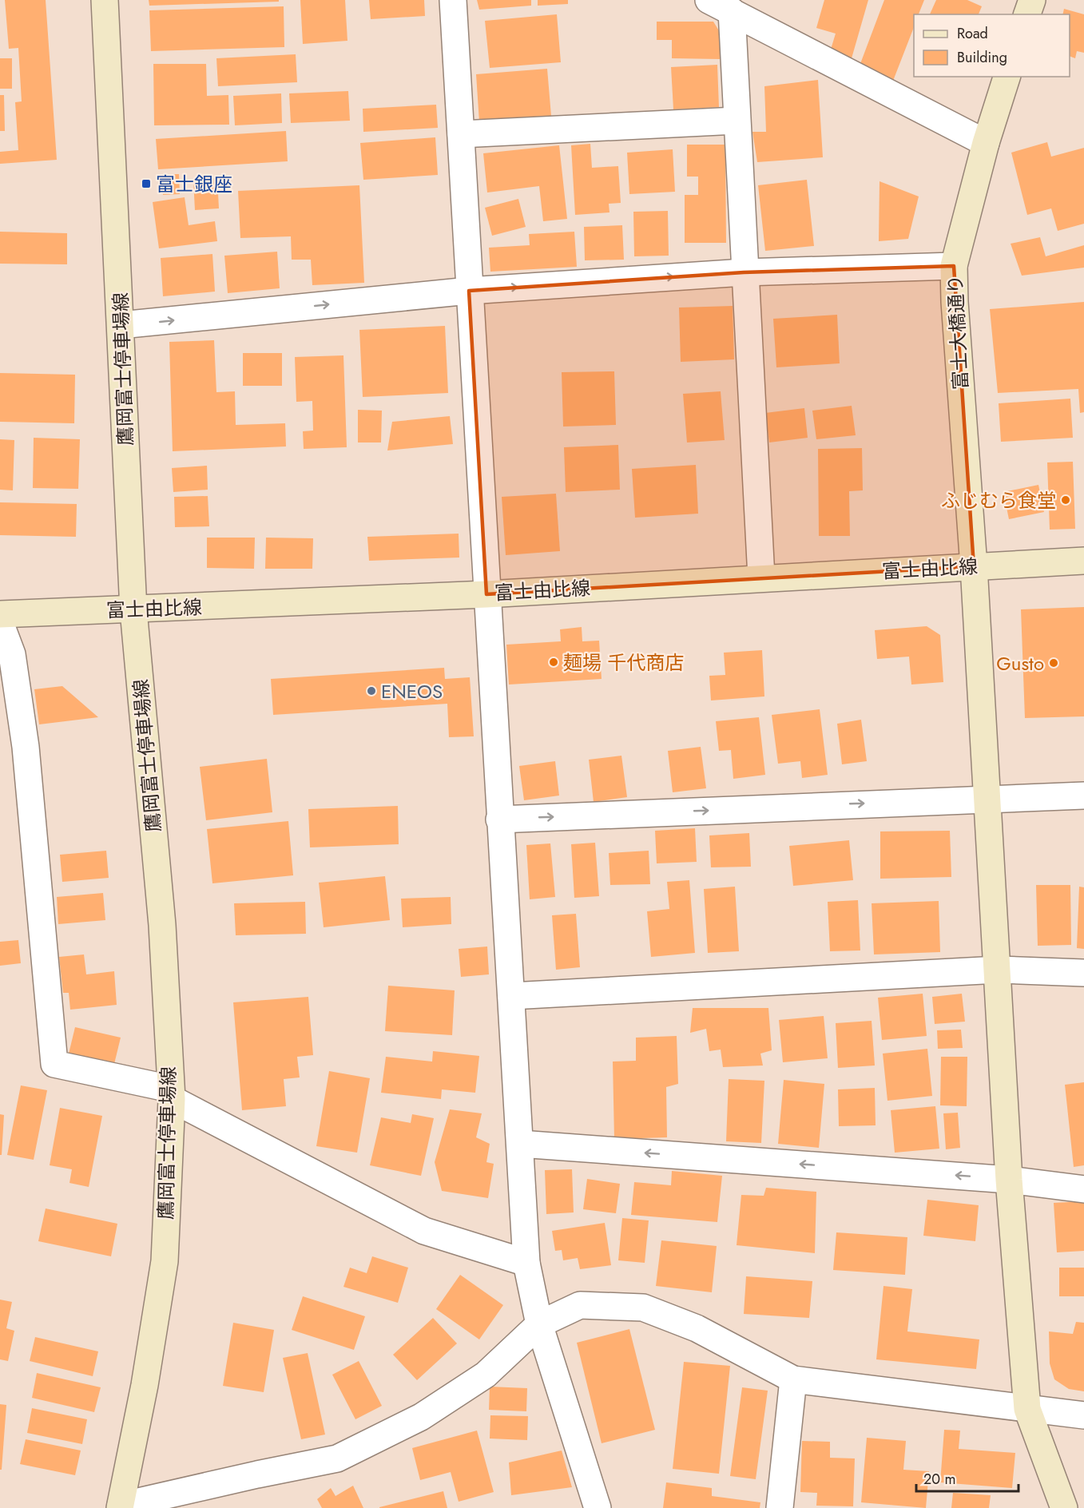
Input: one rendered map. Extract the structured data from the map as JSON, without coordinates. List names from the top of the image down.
{
  "streets": {
    "main road": ["富士大橋通り", "鷹岡富士停車場線", "富士由比線"]
  },
  "crossings": [
    ["富士大橋通り", "富士由比線"],
    ["鷹岡富士停車場線", "富士由比線"]
  ],
  "places": {
    "transit": ["富士銀座"],
    "other": [
      "ふじむら食堂",
      "麺場 千代商店",
      "Gusto",
      "ENEOS"
    ]
  },
  "legend": ["Road", "Building"],
  "scale_bar": "20 m"
}
